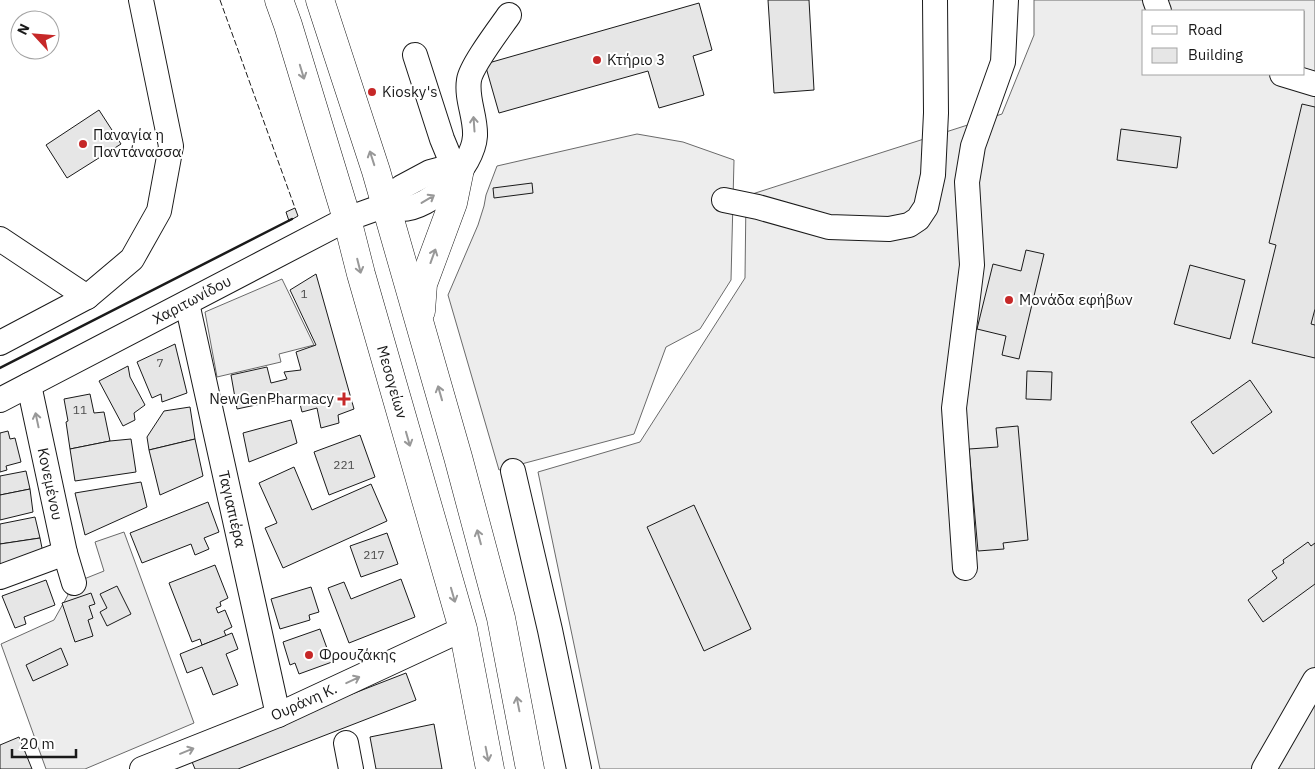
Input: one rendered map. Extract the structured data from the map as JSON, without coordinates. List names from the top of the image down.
{
  "streets": {
    "main road": ["Μεσογείων"],
    "street": [
      "Χαριτωνίδου",
      "Κονεμένου",
      "Ταγιαπιέρα",
      "Ουράνη Κ."
    ]
  },
  "crossings": [
    ["Χαριτωνίδου", "Μεσογείων"],
    ["Χαριτωνίδου", "Κονεμένου"],
    ["Χαριτωνίδου", "Ταγιαπιέρα"],
    ["Μεσογείων", "Ουράνη Κ."],
    ["Ταγιαπιέρα", "Ουράνη Κ."]
  ],
  "one_way": ["Κονεμένου", "Ουράνη Κ."],
  "places": {
    "other": [
      "Κτήριο 3",
      "Kiosky's",
      "Παναγία η Παντάνασσα",
      "Μονάδα εφήβων",
      "Φρουζάκης"
    ],
    "health": ["NewGenPharmacy"]
  },
  "house_numbers": [
    "1",
    "7",
    "11",
    "221",
    "217"
  ],
  "legend": ["Road", "Building"],
  "scale_bar": "20 m",
  "north": "top left"
}
